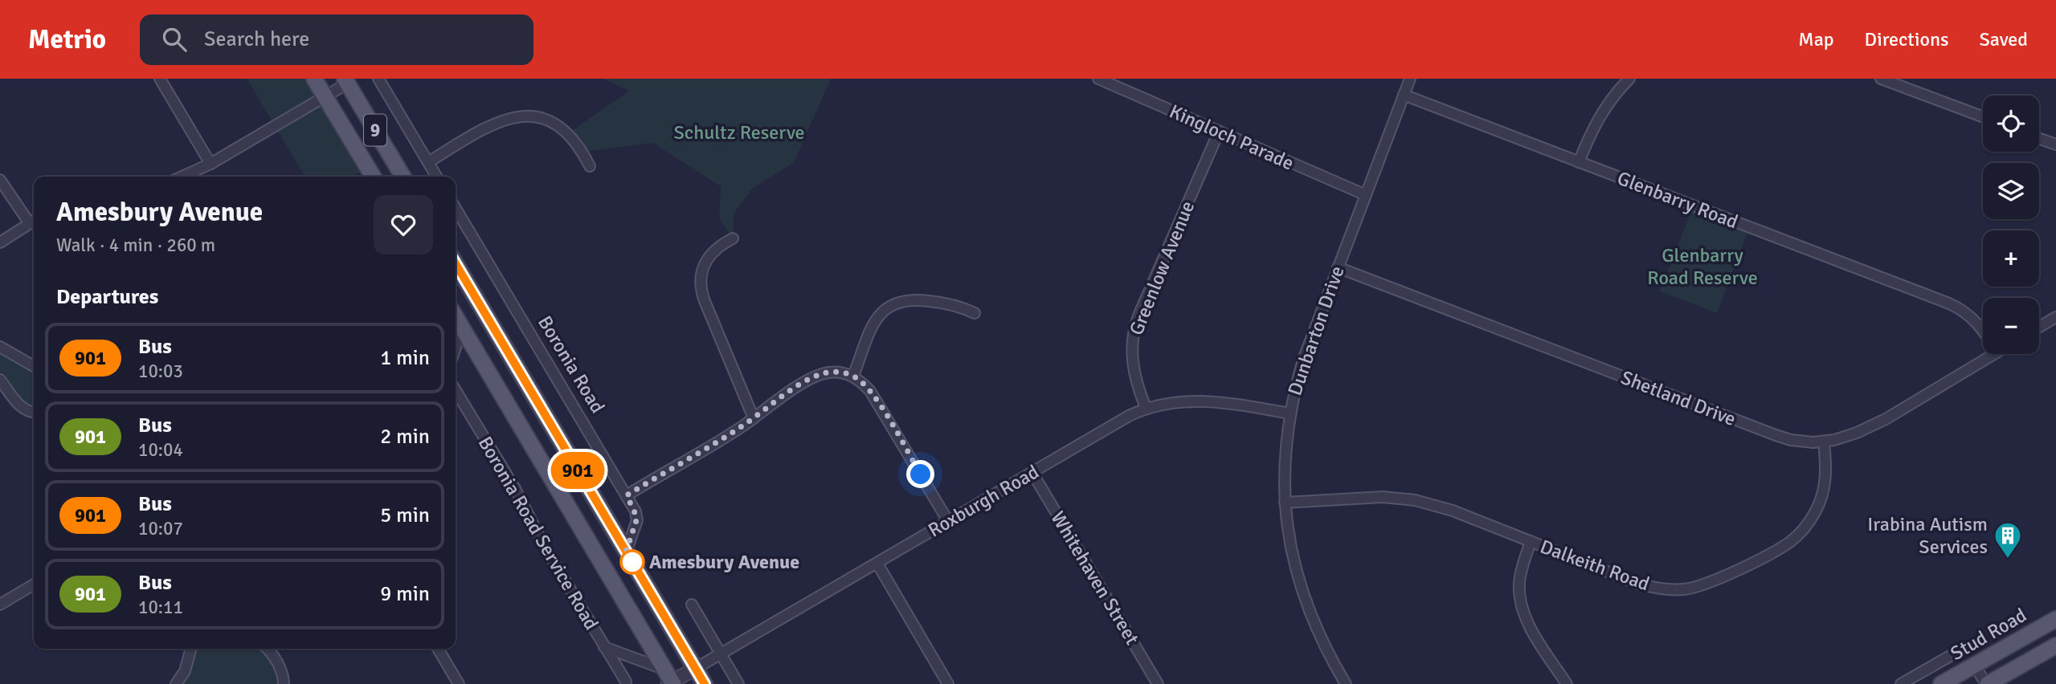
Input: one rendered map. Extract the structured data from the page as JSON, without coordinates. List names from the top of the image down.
{
  "streets": {
    "main road": ["9", "Stud Road"],
    "street": [
      "Kingloch Parade",
      "Glenbarry Road",
      "Greenlow Avenue",
      "Dunbarton Drive",
      "Boronia Road",
      "Shetland Drive",
      "Roxburgh Road",
      "Boronia Road Service Road",
      "Dalkeith Road",
      "Whitehaven Street"
    ]
  },
  "crossings": [
    ["Kingloch Parade", "Greenlow Avenue"],
    ["Kingloch Parade", "Dunbarton Drive"],
    ["Glenbarry Road", "Dunbarton Drive"],
    ["Greenlow Avenue", "Roxburgh Road"],
    ["Dunbarton Drive", "Shetland Drive"],
    ["Dunbarton Drive", "Roxburgh Road"],
    ["Dunbarton Drive", "Dalkeith Road"],
    ["Shetland Drive", "Dalkeith Road"],
    ["Roxburgh Road", "Whitehaven Street"]
  ],
  "parks": ["Schultz Reserve", "Glenbarry Road Reserve"],
  "places": {
    "building": ["Irabina Autism Services"],
    "other": ["Amesbury Avenue"]
  },
  "lines": ["bus line 901"],
  "page": {
    "header": "Metrio",
    "search": "Search here",
    "nav": ["Map", "Directions", "Saved"],
    "on_map": "901",
    "map_buttons": ["+", "−"],
    "heading": [
      ["Amesbury Avenue", "Walk · 4 min · 260 m"],
      "Departures"
    ],
    "list": [
      {
        "mark": "901",
        "name": "Bus",
        "note": "10:03",
        "value": "1 min"
      },
      {
        "mark": "901",
        "name": "Bus",
        "note": "10:04",
        "value": "2 min"
      },
      {
        "mark": "901",
        "name": "Bus",
        "note": "10:07",
        "value": "5 min"
      },
      {
        "mark": "901",
        "name": "Bus",
        "note": "10:11",
        "value": "9 min"
      }
    ]
  }
}
